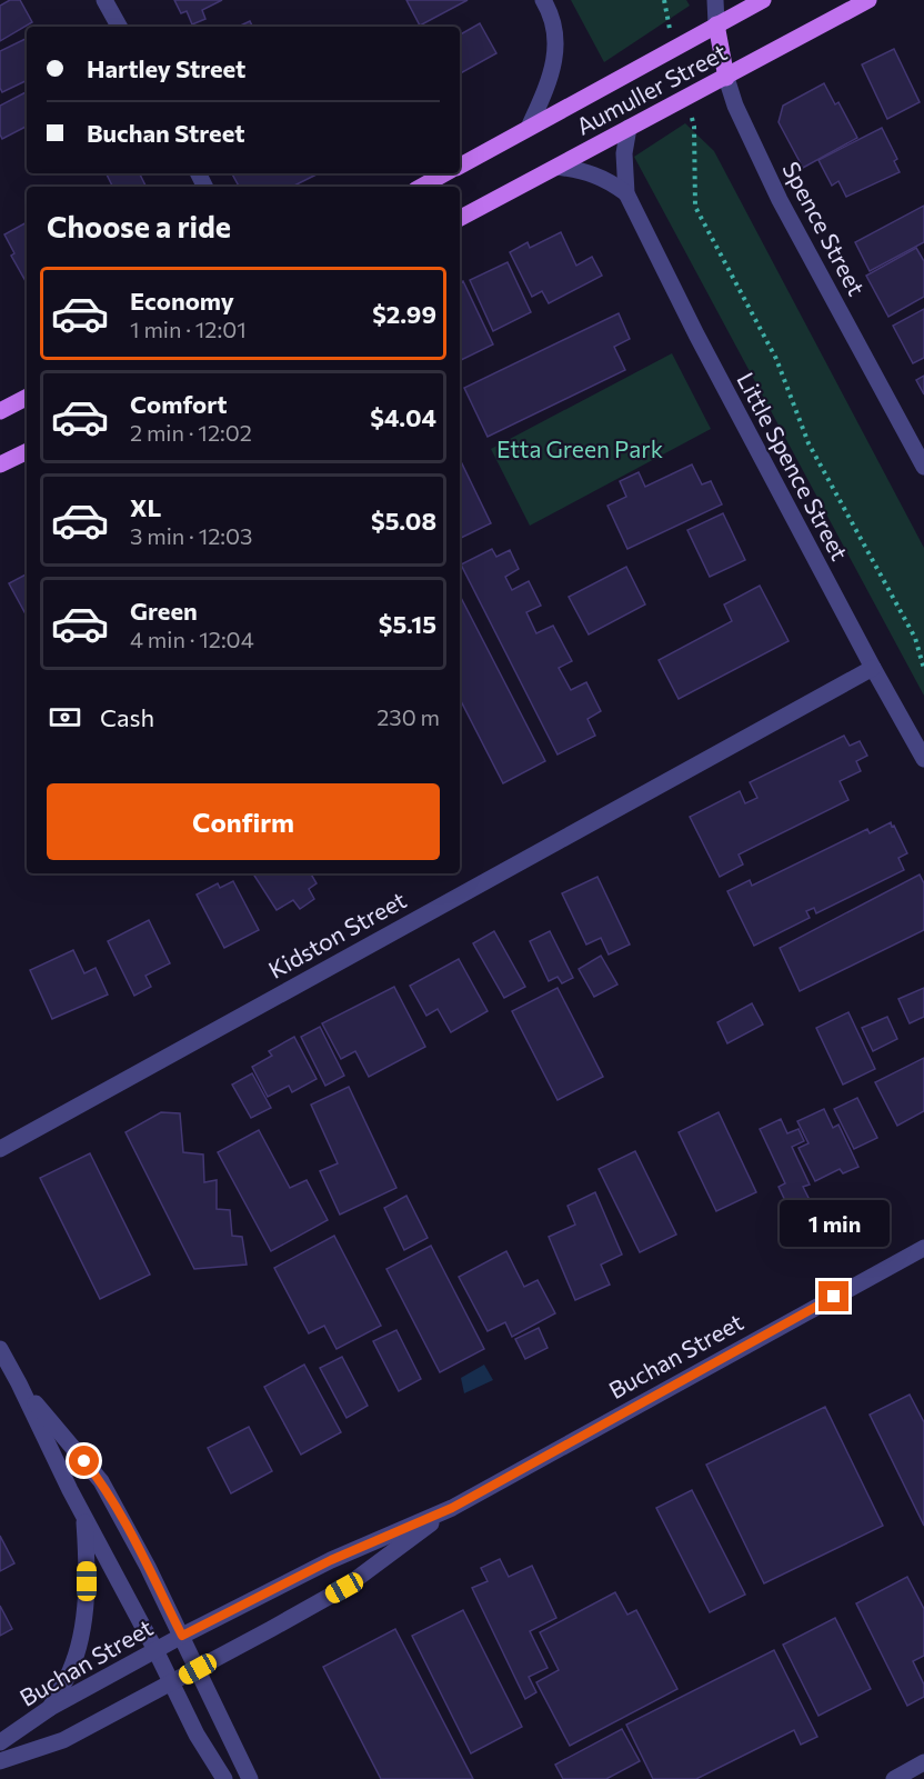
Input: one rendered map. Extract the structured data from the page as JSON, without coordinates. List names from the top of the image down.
{
  "streets": {
    "main road": ["Aumuller Street", "Spence Street"],
    "street": ["Little Spence Street", "Kidston Street", "Buchan Street"]
  },
  "crossings": [
    ["Aumuller Street", "Spence Street"],
    ["Aumuller Street", "Little Spence Street"],
    ["Little Spence Street", "Kidston Street"]
  ],
  "parks": ["Etta Green Park"],
  "page": {
    "banner": ["Hartley Street", "Buchan Street"],
    "heading": "Choose a ride",
    "list": [
      {
        "name": "Economy",
        "note": "1 min · 12:01",
        "value": "$2.99"
      },
      {
        "name": "Comfort",
        "note": "2 min · 12:02",
        "value": "$4.04"
      },
      {
        "name": "XL",
        "note": "3 min · 12:03",
        "value": "$5.08"
      },
      {
        "name": "Green",
        "note": "4 min · 12:04",
        "value": "$5.15"
      }
    ],
    "pay": ["Cash", "230 m"],
    "buttons": "Confirm",
    "bubble": "1 min"
  }
}
